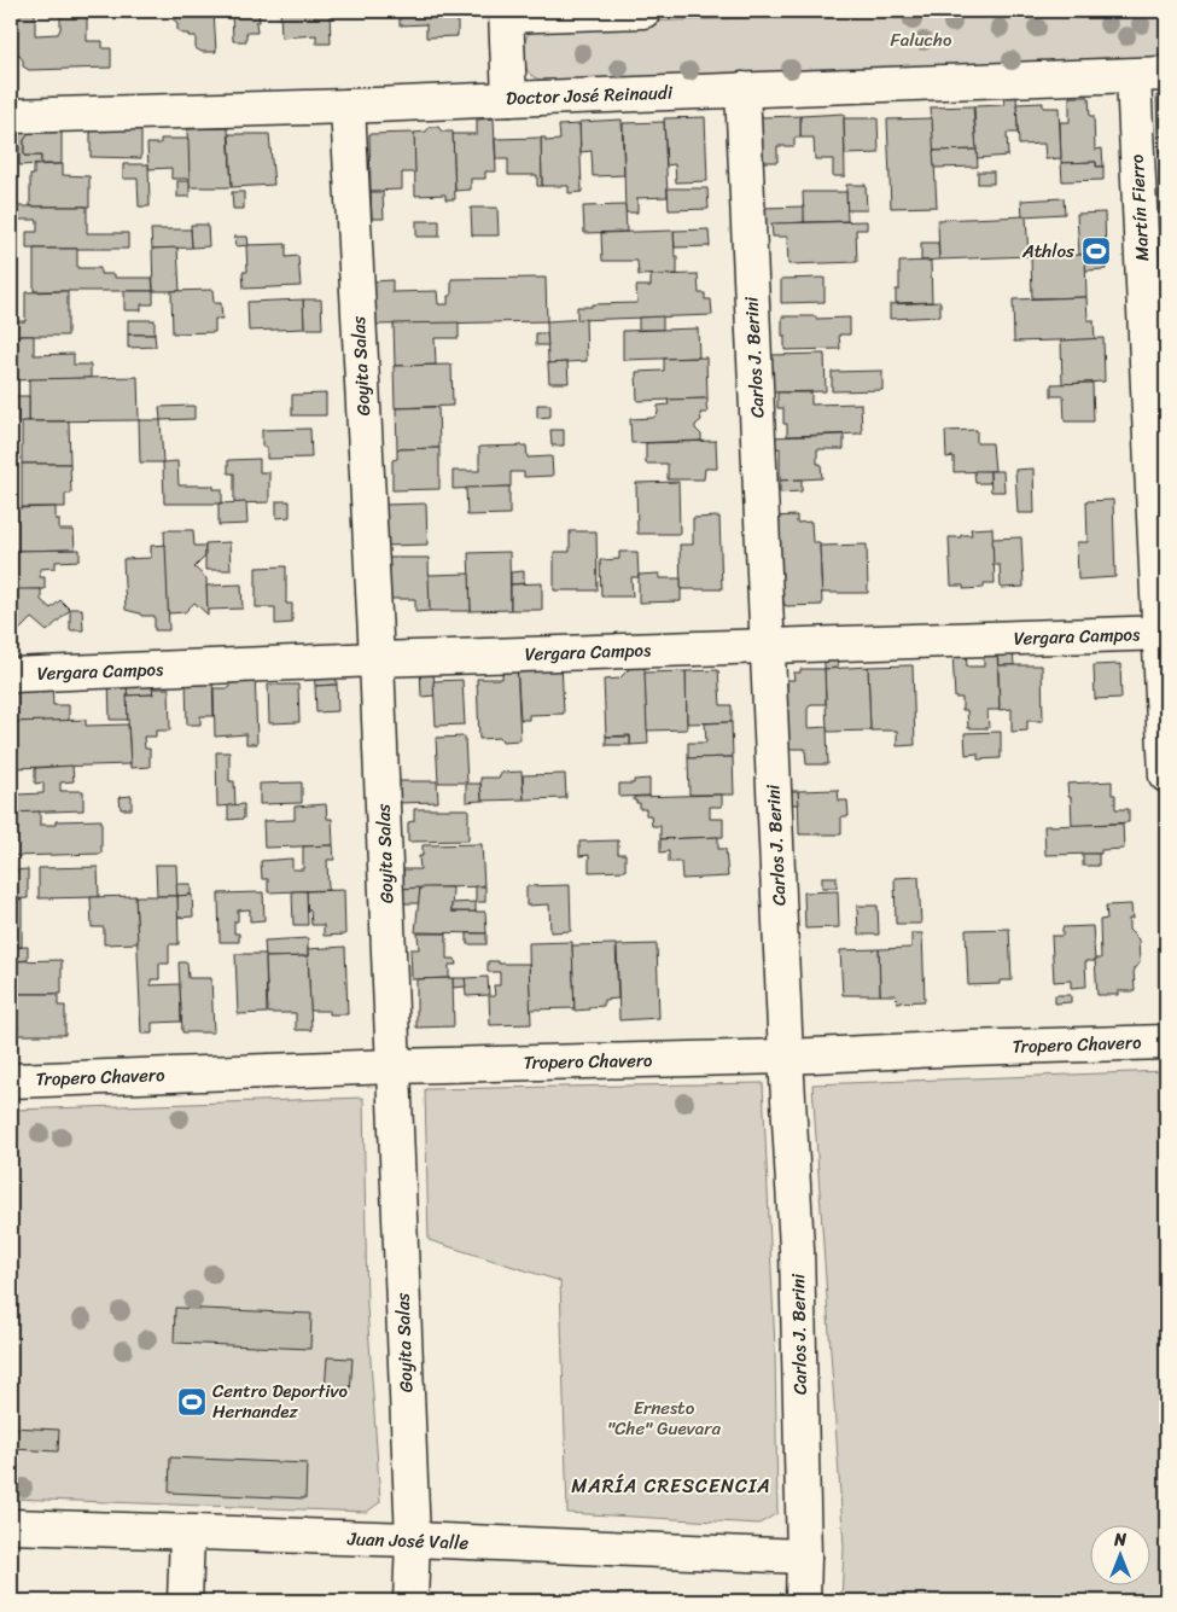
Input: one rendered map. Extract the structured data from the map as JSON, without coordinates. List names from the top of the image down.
{
  "streets": {
    "street": [
      "Doctor José Reinaudi",
      "Martín Fierro",
      "Carlos J. Berini",
      "Goyita Salas",
      "Vergara Campos",
      "Tropero Chavero",
      "Juan José Valle"
    ]
  },
  "crossings": [
    ["Doctor José Reinaudi", "Martín Fierro"],
    ["Doctor José Reinaudi", "Carlos J. Berini"],
    ["Doctor José Reinaudi", "Goyita Salas"],
    ["Martín Fierro", "Vergara Campos"],
    ["Carlos J. Berini", "Vergara Campos"],
    ["Carlos J. Berini", "Tropero Chavero"],
    ["Carlos J. Berini", "Juan José Valle"],
    ["Goyita Salas", "Vergara Campos"],
    ["Goyita Salas", "Tropero Chavero"],
    ["Goyita Salas", "Juan José Valle"]
  ],
  "districts": ["MARÍA CRESCENCIA"],
  "parks": ["Falucho", "Ernesto \"Che\" Guevara"],
  "places": {
    "sports": ["Athlos", "Centro Deportivo Hernandez"]
  },
  "north": "top"
}
